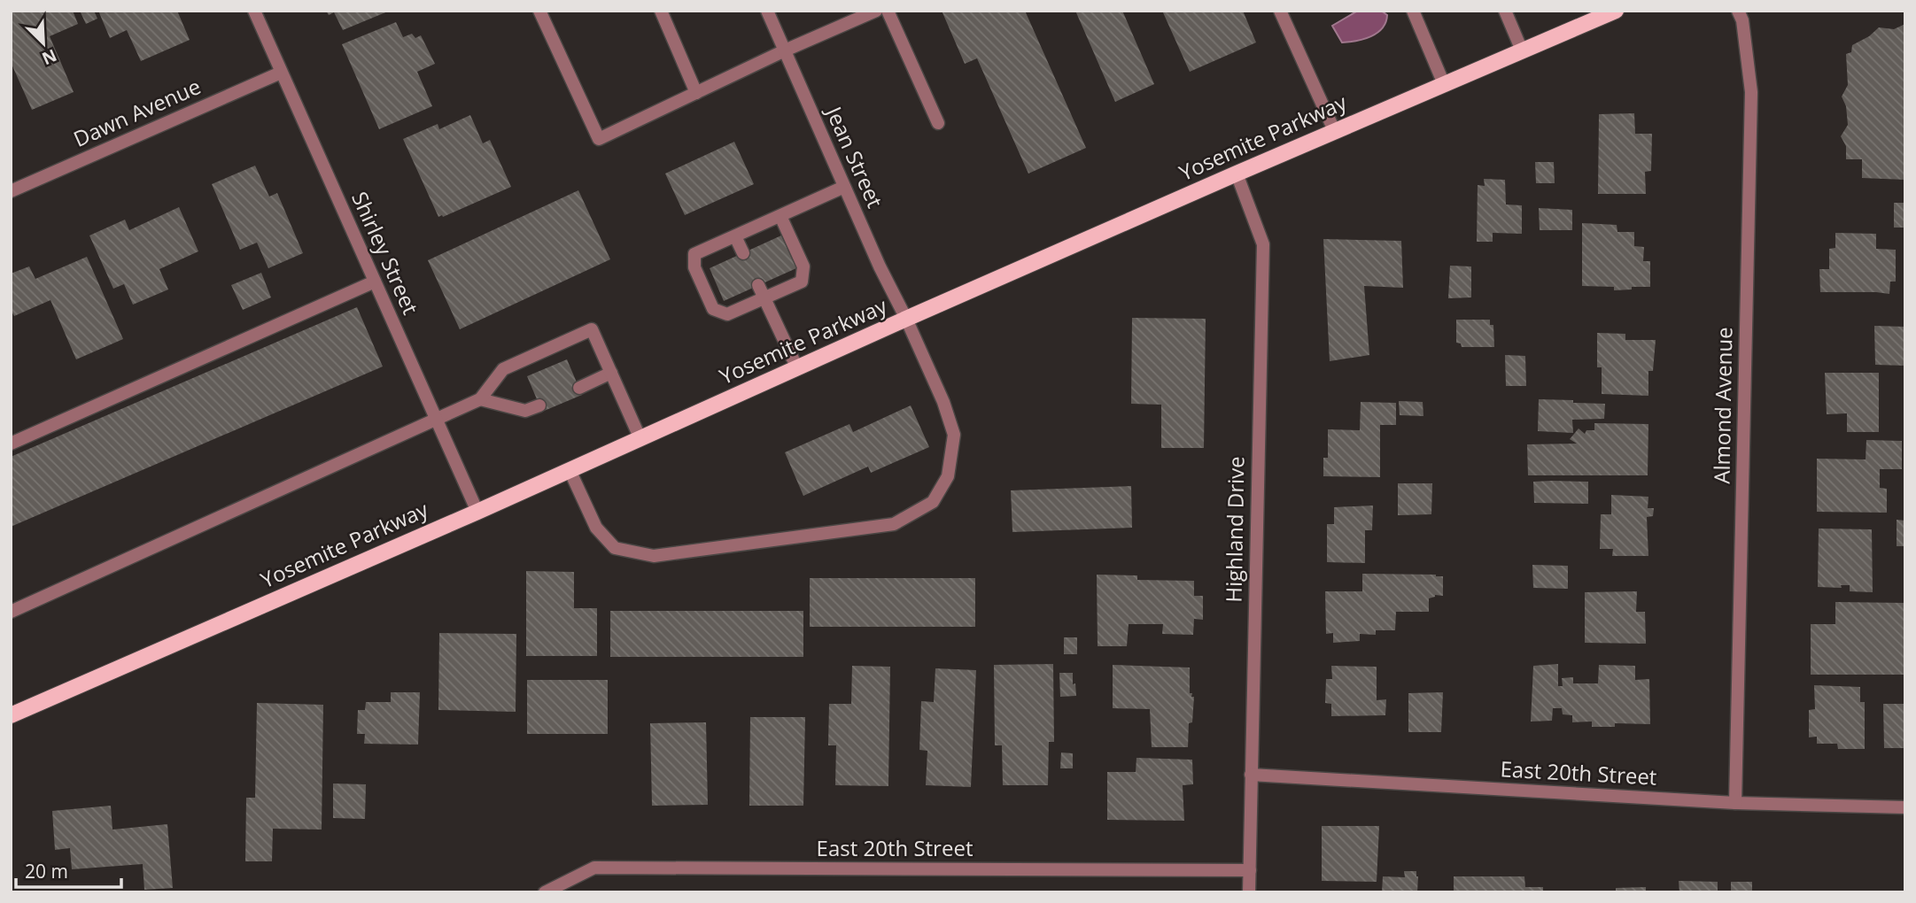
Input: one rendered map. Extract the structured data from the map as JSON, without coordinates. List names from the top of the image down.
{
  "streets": {
    "main road": ["Yosemite Parkway"],
    "street": [
      "Dawn Avenue",
      "Jean Street",
      "Shirley Street",
      "Almond Avenue",
      "Highland Drive",
      "East 20th Street"
    ]
  },
  "crossings": [
    ["Dawn Avenue", "Shirley Street"],
    ["Yosemite Parkway", "Jean Street"],
    ["Yosemite Parkway", "Shirley Street"],
    ["Yosemite Parkway", "Highland Drive"],
    ["Almond Avenue", "East 20th Street"],
    ["Highland Drive", "East 20th Street"]
  ],
  "scale_bar": "20 m",
  "north": "bottom right"
}
